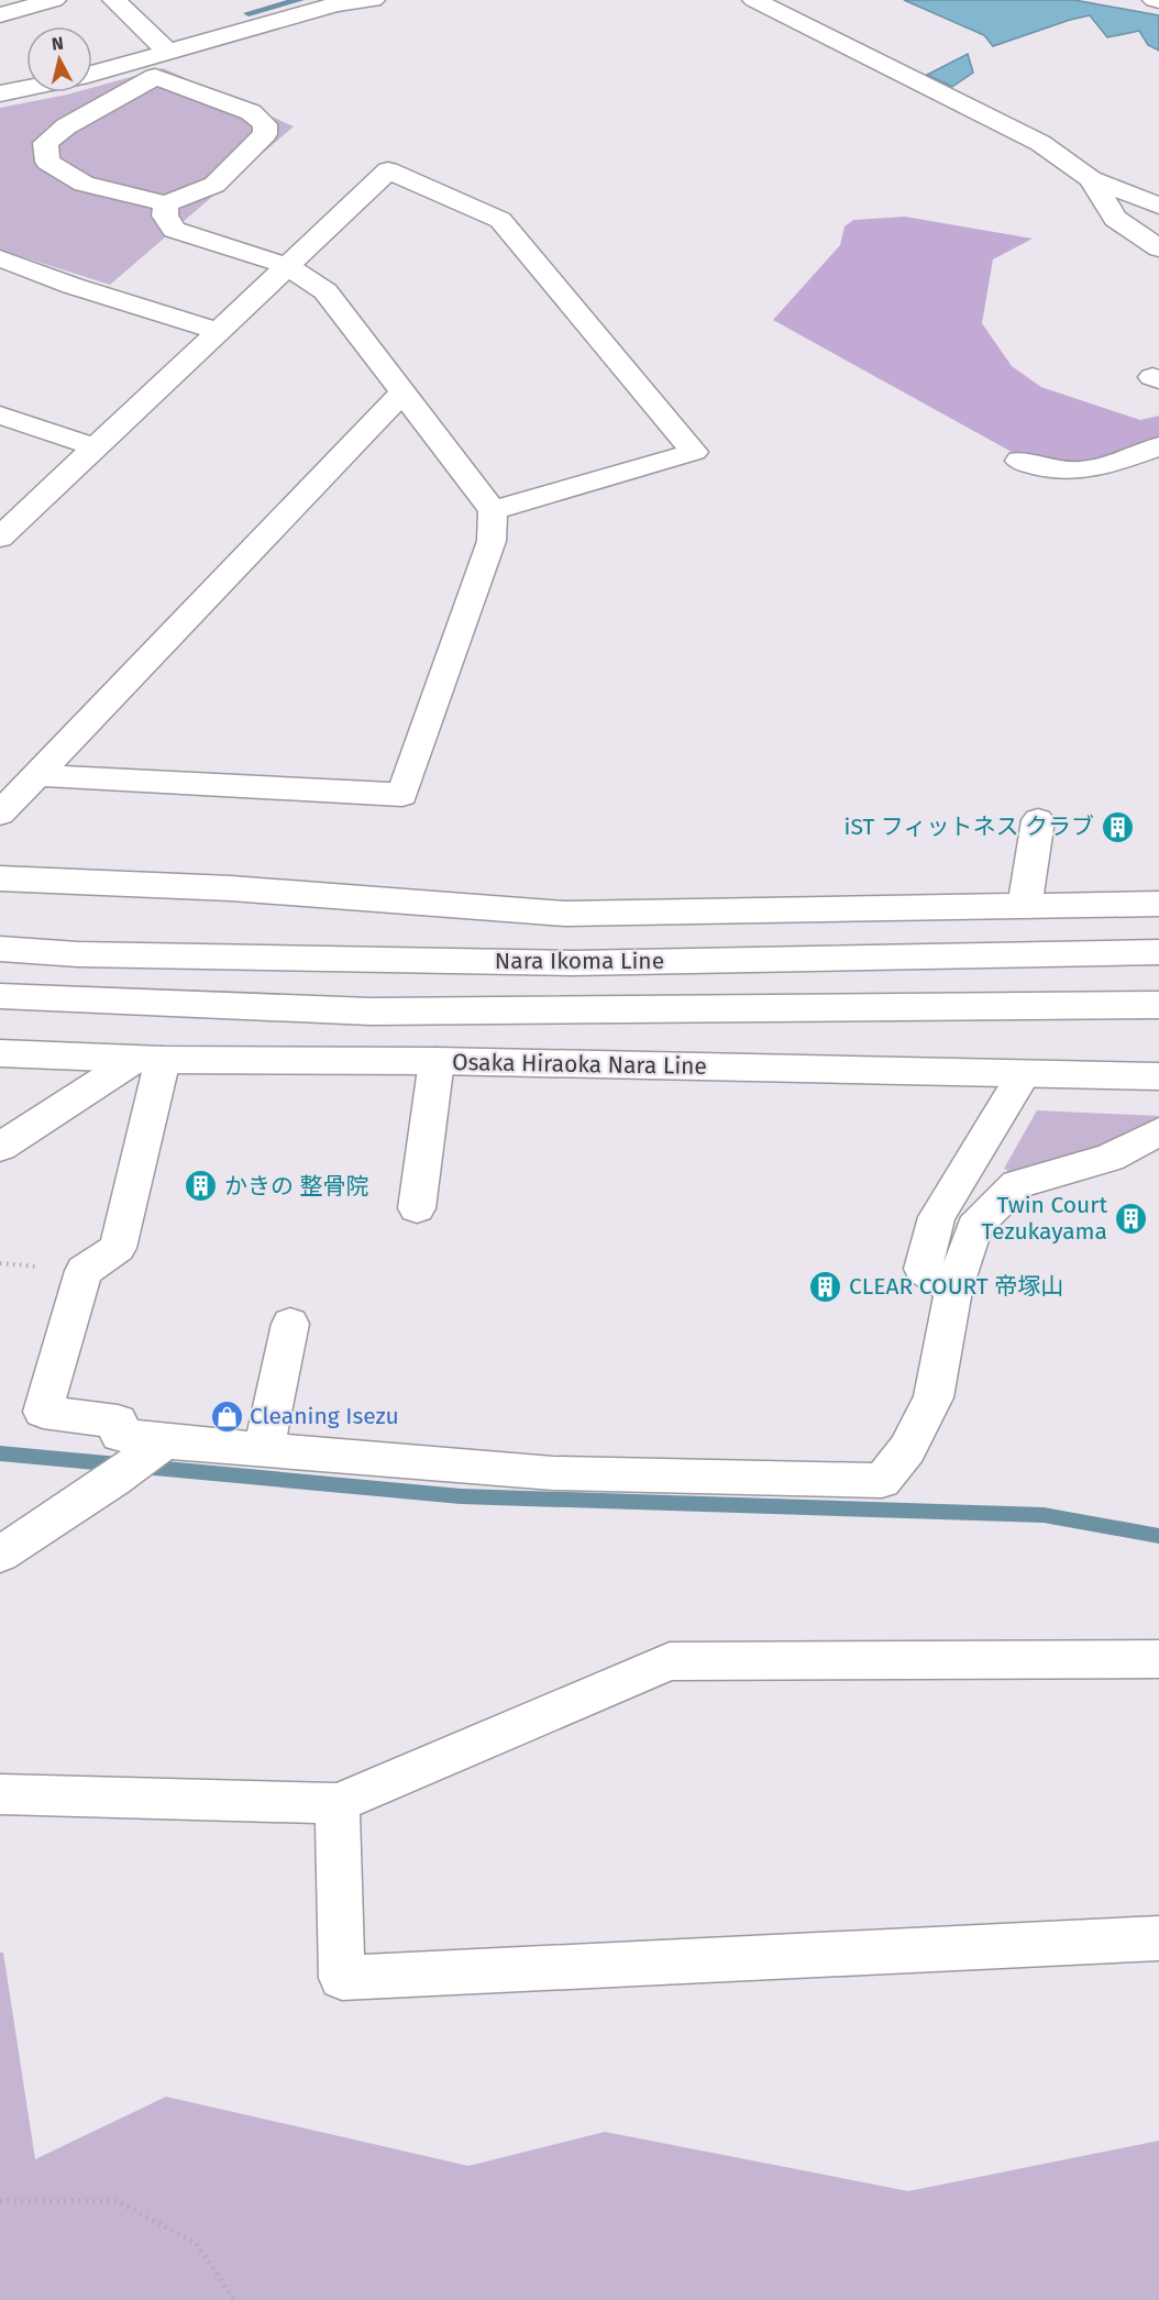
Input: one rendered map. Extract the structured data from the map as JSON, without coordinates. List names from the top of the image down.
{
  "streets": {
    "street": ["Nara Ikoma Line", "Osaka Hiraoka Nara Line"]
  },
  "places": {
    "building": [
      "iST フィットネス クラブ",
      "かきの 整骨院",
      "Twin Court Tezukayama",
      "CLEAR COURT 帝塚山"
    ],
    "shop": ["Cleaning Isezu"]
  },
  "north": "top"
}
